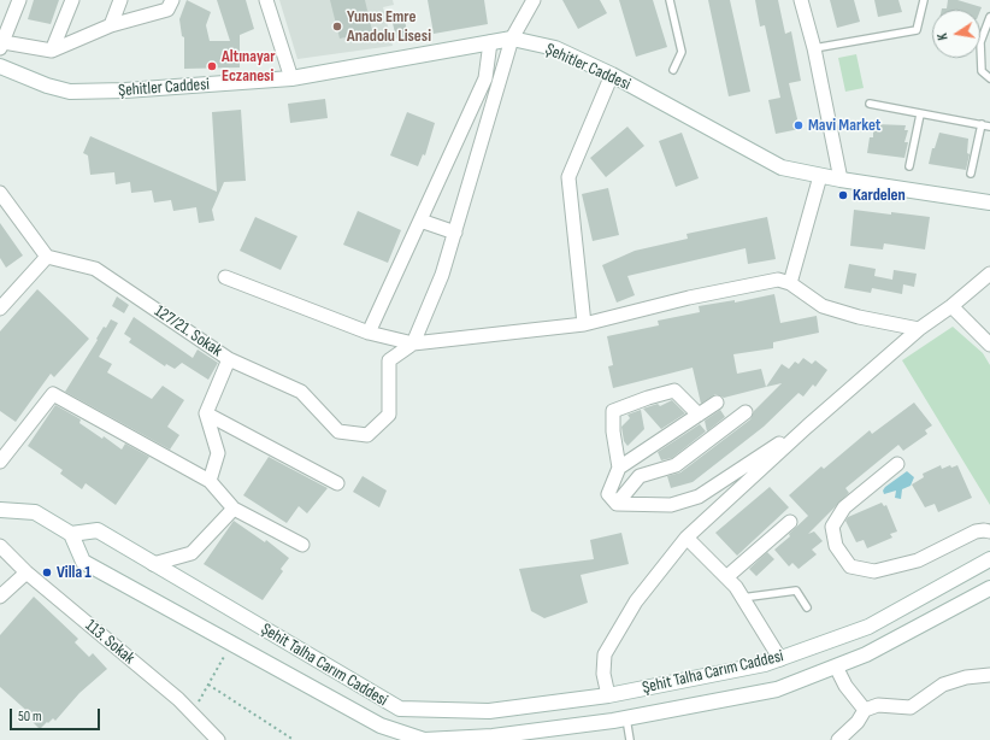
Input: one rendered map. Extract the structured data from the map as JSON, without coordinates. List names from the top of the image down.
{
  "streets": {
    "street": [
      "Şehitler Caddesi",
      "127/21. Sokak",
      "113. Sokak",
      "Şehit Talha Carım Caddesi"
    ]
  },
  "places": [
    "Yunus Emre Anadolu Lisesi",
    "Altınayar Eczanesi",
    "Mavi Market",
    "Kardelen",
    "Villa 1"
  ],
  "scale_bar": "50 m",
  "north": "left"
}
